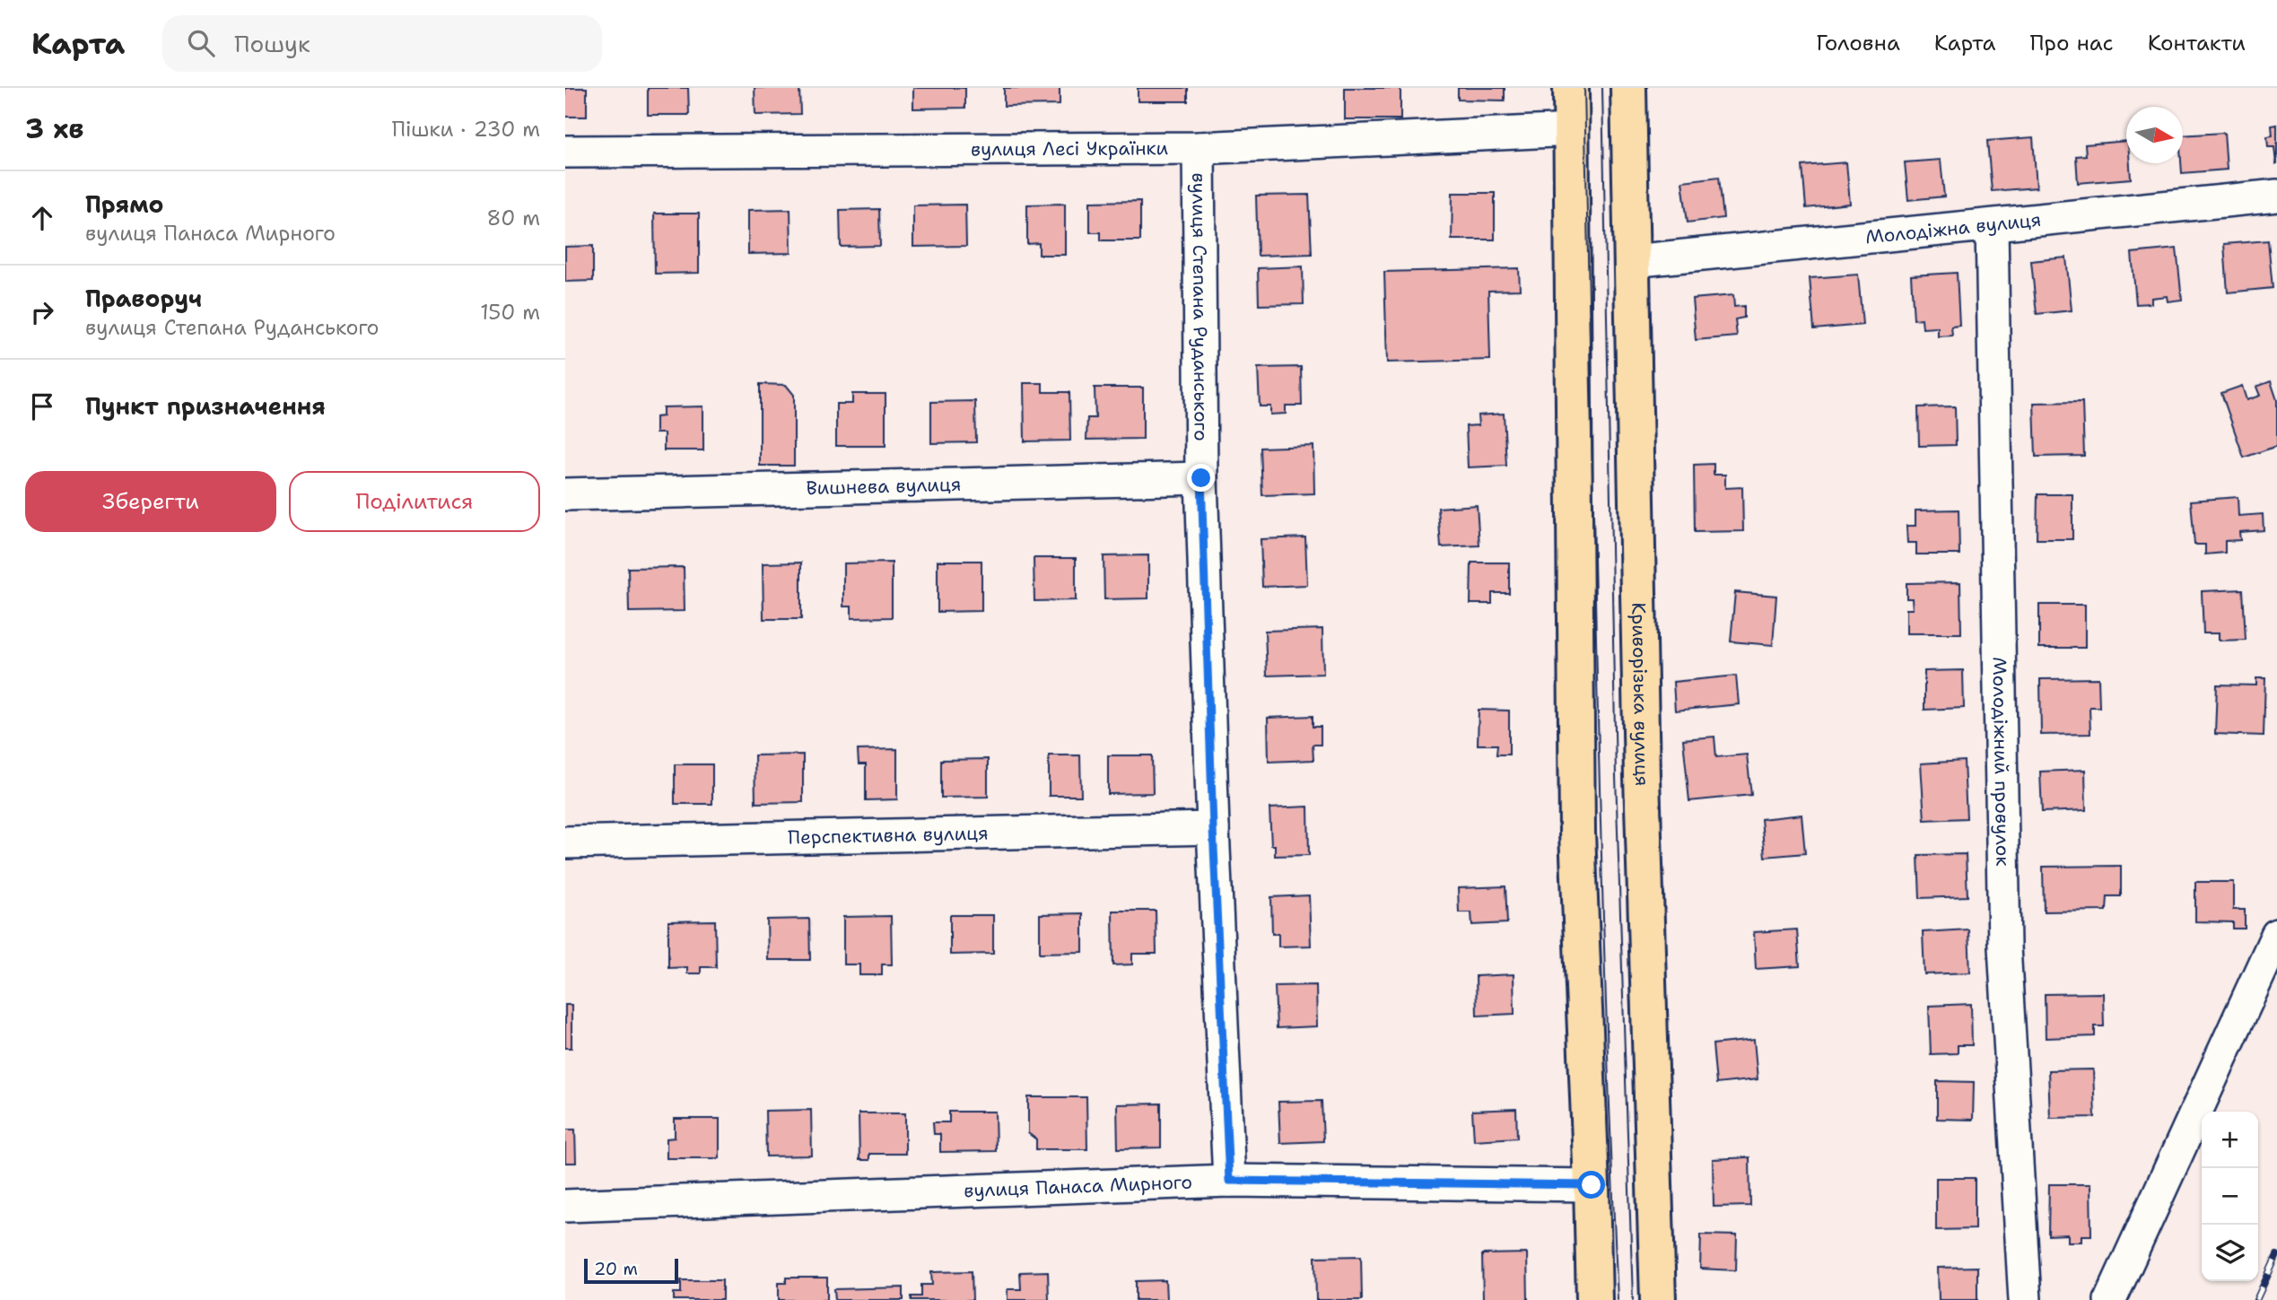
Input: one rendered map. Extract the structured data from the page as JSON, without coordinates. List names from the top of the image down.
{
  "streets": {
    "main road": ["Криворізька вулиця"],
    "street": [
      "вулиця Лесі Українки",
      "Молодіжна вулиця",
      "вулиця Степана Руданського",
      "Вишнева вулиця",
      "Молодіжний провулок",
      "Перспективна вулиця",
      "вулиця Панаса Мирного"
    ]
  },
  "crossings": [
    ["вулиця Лесі Українки", "вулиця Степана Руданського"],
    ["Молодіжна вулиця", "Криворізька вулиця"],
    ["Молодіжна вулиця", "Молодіжний провулок"],
    ["вулиця Степана Руданського", "Вишнева вулиця"],
    ["вулиця Степана Руданського", "Перспективна вулиця"],
    ["вулиця Степана Руданського", "вулиця Панаса Мирного"]
  ],
  "scale_bar": "20 m",
  "north": "right",
  "page": {
    "header": "Карта",
    "search": "Пошук",
    "nav": [
      "Головна",
      "Карта",
      "Про нас",
      "Контакти"
    ],
    "heading": ["3 хв", "Пішки · 230 m"],
    "list": [
      ["Прямо", "вулиця Панаса Мирного", "80 m"],
      ["Праворуч", "вулиця Степана Руданського", "150 m"],
      "Пункт призначення"
    ],
    "buttons": ["Зберегти", "Поділитися"],
    "map_buttons": ["+", "−"],
    "scale": "20 m"
  }
}
